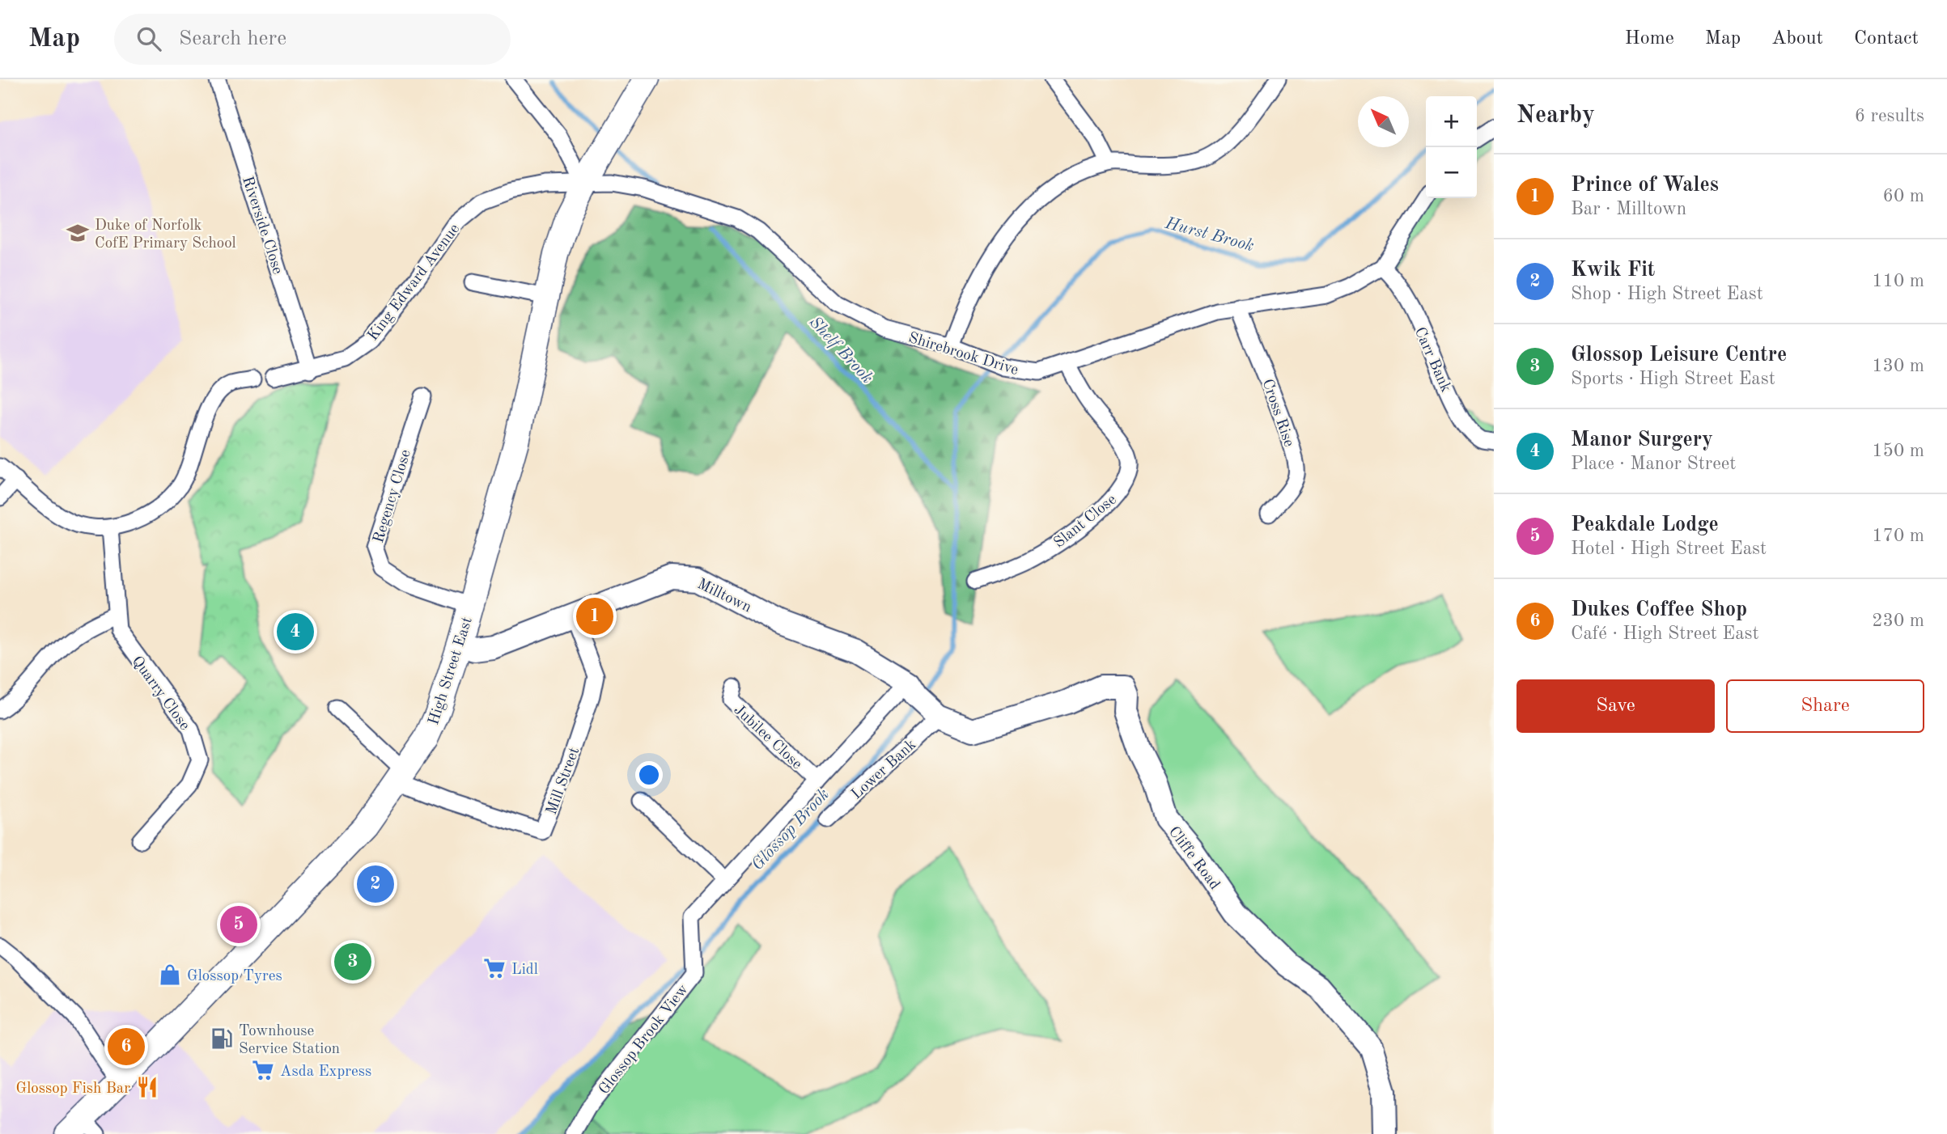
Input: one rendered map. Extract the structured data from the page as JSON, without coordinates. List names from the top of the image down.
{
  "streets": {
    "main road": ["High Street East"],
    "street": [
      "Riverside Close",
      "King Edward Avenue",
      "Shirebrook Drive",
      "Carr Bank",
      "Cross Rise",
      "Regency Close",
      "Slant Close",
      "Milltown",
      "Quarry Close",
      "Jubilee Close",
      "Lower Bank",
      "Mill Street",
      "Cliffe Road",
      "Glossop Brook View"
    ]
  },
  "crossings": [
    ["Riverside Close", "King Edward Avenue"],
    ["King Edward Avenue", "Shirebrook Drive"],
    ["King Edward Avenue", "High Street East"],
    ["Shirebrook Drive", "Carr Bank"],
    ["Shirebrook Drive", "Cross Rise"],
    ["Shirebrook Drive", "Slant Close"],
    ["Shirebrook Drive", "High Street East"],
    ["Regency Close", "High Street East"],
    ["Milltown", "High Street East"],
    ["Milltown", "Lower Bank"],
    ["Milltown", "Mill Street"],
    ["Milltown", "Cliffe Road"],
    ["Milltown", "Glossop Brook View"],
    ["High Street East", "Mill Street"],
    ["Jubilee Close", "Glossop Brook View"],
    ["Lower Bank", "Cliffe Road"]
  ],
  "water": ["Hurst Brook", "Shelf Brook", "Glossop Brook"],
  "places": {
    "school or university": ["Duke of Norfolk CofE Primary School"],
    "supermarket": ["Lidl", "Asda Express"],
    "shop": ["Glossop Tyres"],
    "fuel station": ["Townhouse Service Station"],
    "restaurant": ["Glossop Fish Bar"]
  },
  "north": "top left",
  "page": {
    "header": "Map",
    "search": "Search here",
    "nav": [
      "Home",
      "Map",
      "About",
      "Contact"
    ],
    "heading": ["Nearby", "6 results"],
    "map_buttons": ["+", "−"],
    "list": [
      {
        "mark": "1",
        "name": "Prince of Wales",
        "note": "Bar · Milltown",
        "value": "60 m"
      },
      {
        "mark": "2",
        "name": "Kwik Fit",
        "note": "Shop · High Street East",
        "value": "110 m"
      },
      {
        "mark": "3",
        "name": "Glossop Leisure Centre",
        "note": "Sports · High Street East",
        "value": "130 m"
      },
      {
        "mark": "4",
        "name": "Manor Surgery",
        "note": "Place · Manor Street",
        "value": "150 m"
      },
      {
        "mark": "5",
        "name": "Peakdale Lodge",
        "note": "Hotel · High Street East",
        "value": "170 m"
      },
      {
        "mark": "6",
        "name": "Dukes Coffee Shop",
        "note": "Café · High Street East",
        "value": "230 m"
      }
    ],
    "pins": [
      "1",
      "4",
      "2",
      "5",
      "3",
      "6"
    ],
    "buttons": ["Save", "Share"]
  }
}
